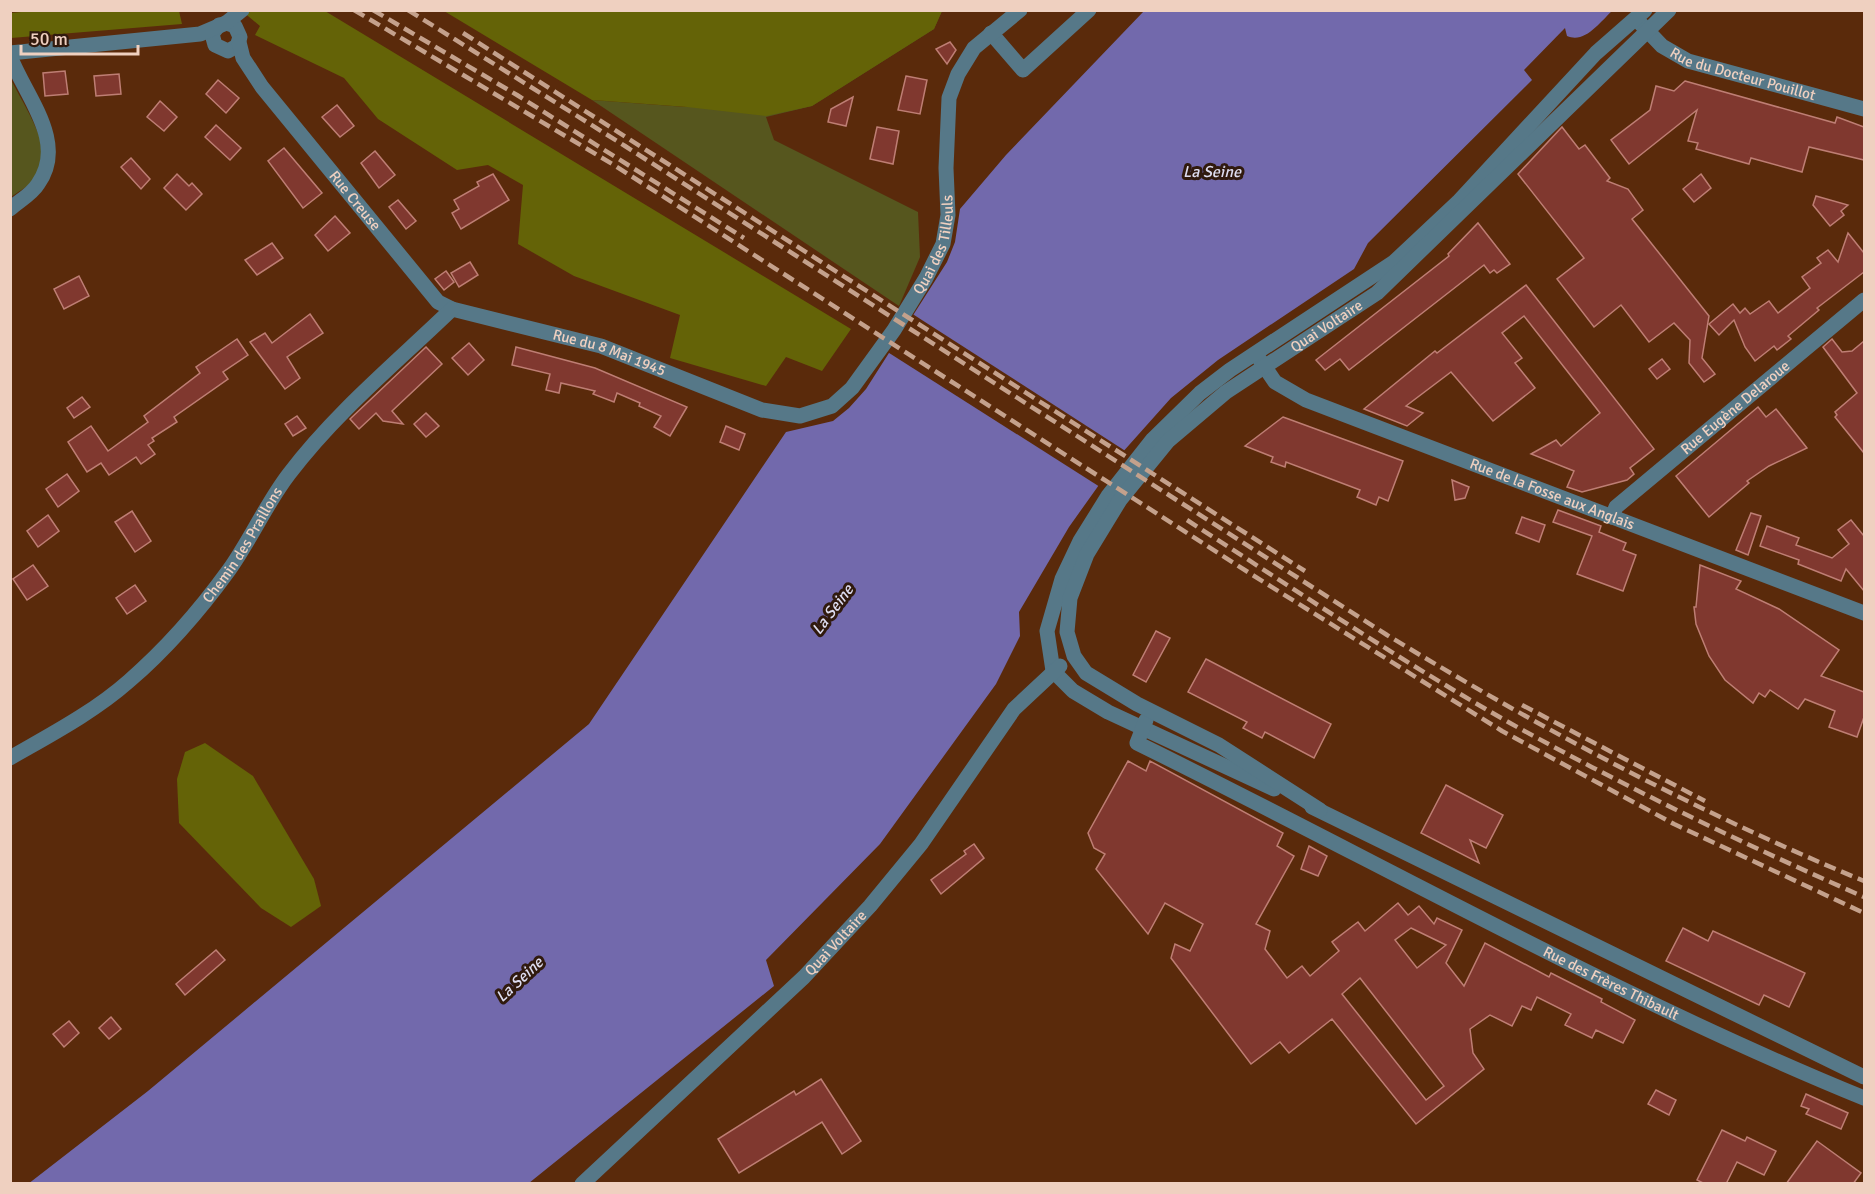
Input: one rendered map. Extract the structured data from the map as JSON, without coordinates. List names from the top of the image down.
{
  "streets": {
    "street": [
      "Rue du Docteur Pouillot",
      "Rue Creuse",
      "Quai des Tilleuls",
      "Quai Voltaire",
      "Rue du 8 Mai 1945",
      "Rue Eugène Delaroue",
      "Rue de la Fosse aux Anglais",
      "Chemin des Praillons",
      "Rue des Frères Thibault"
    ]
  },
  "crossings": [
    ["Rue du Docteur Pouillot", "Quai Voltaire"],
    ["Rue Creuse", "Rue du 8 Mai 1945"],
    ["Rue Creuse", "Chemin des Praillons"],
    ["Quai des Tilleuls", "Rue du 8 Mai 1945"],
    ["Quai Voltaire", "Rue de la Fosse aux Anglais"],
    ["Quai Voltaire", "Rue des Frères Thibault"],
    ["Rue du 8 Mai 1945", "Chemin des Praillons"],
    ["Rue Eugène Delaroue", "Rue de la Fosse aux Anglais"]
  ],
  "water": ["La Seine"],
  "scale_bar": "50 m"
}
